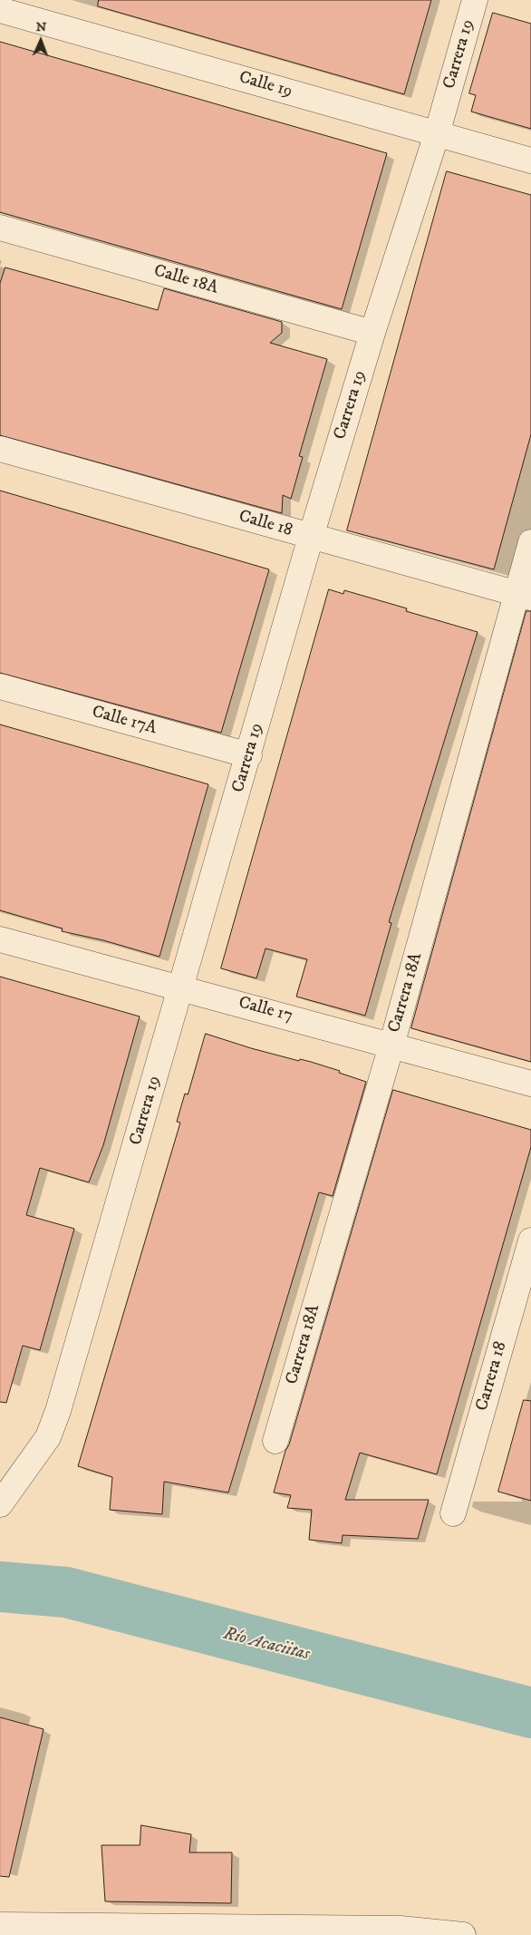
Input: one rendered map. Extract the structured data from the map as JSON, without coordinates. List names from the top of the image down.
{
  "streets": {
    "street": [
      "Carrera 19",
      "Calle 19",
      "Calle 18A",
      "Calle 18",
      "Calle 17A",
      "Carrera 18A",
      "Calle 17",
      "Carrera 18"
    ]
  },
  "crossings": [
    ["Carrera 19", "Calle 19"],
    ["Carrera 19", "Calle 18A"],
    ["Carrera 19", "Calle 18"],
    ["Carrera 19", "Calle 17A"],
    ["Carrera 19", "Calle 17"],
    ["Calle 18", "Carrera 18A"],
    ["Carrera 18A", "Calle 17"]
  ],
  "water": ["Río Acaciitas"],
  "north": "top"
}
